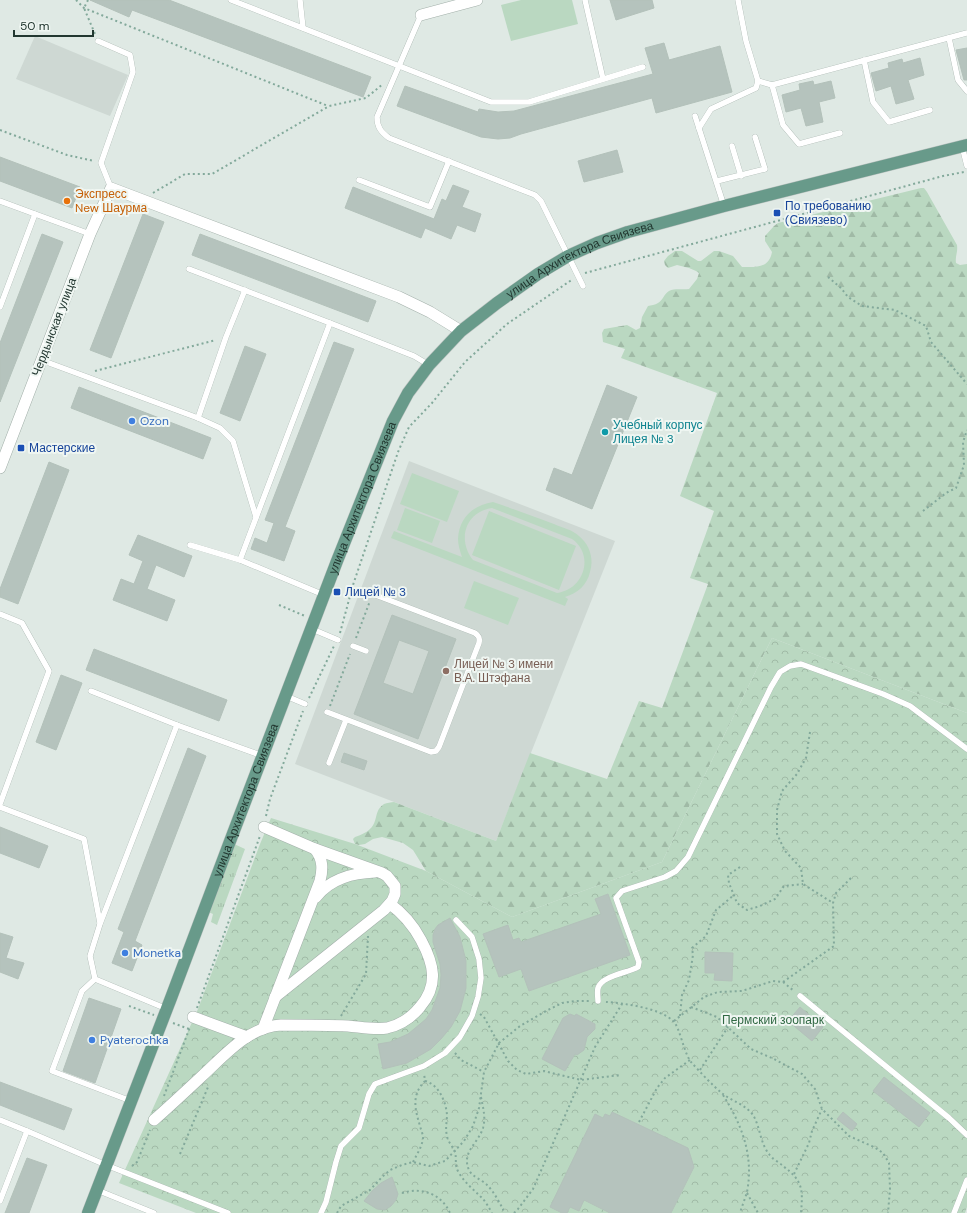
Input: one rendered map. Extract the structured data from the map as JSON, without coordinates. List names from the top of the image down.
{
  "streets": {
    "main road": ["улица Архитектора Свиязева"],
    "street": ["Чердынская улица"]
  },
  "parks": ["Пермский зоопарк"],
  "places": {
    "other": [
      "Экспресс New Шаурма",
      "Ozon",
      "Учебный корпус Лицея № 3",
      "Лицей № 3 имени В.А. Штэфана",
      "Monetka",
      "Pyaterochka"
    ],
    "transit": ["По требованию (Свиязево)", "Мастерские", "Лицей № 3"]
  },
  "scale_bar": "50 m"
}
